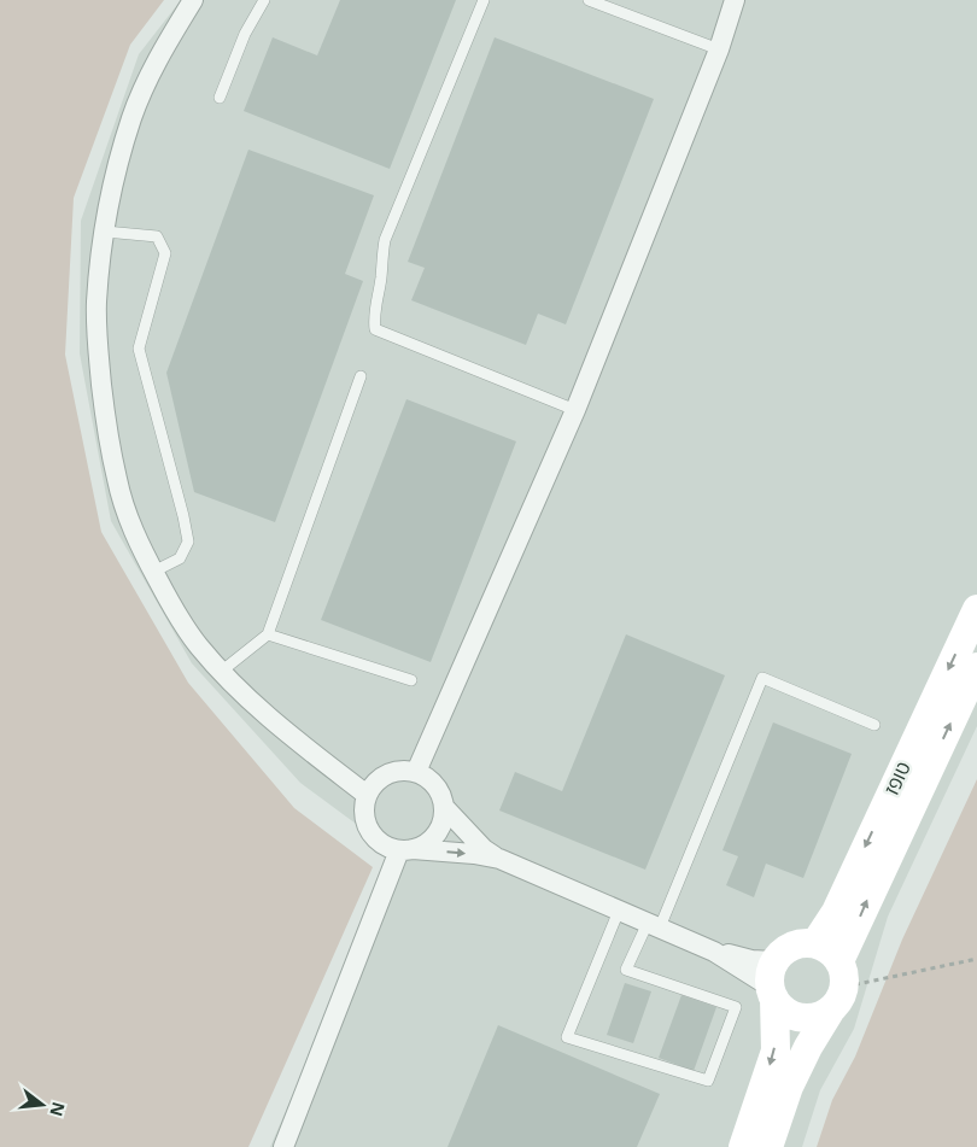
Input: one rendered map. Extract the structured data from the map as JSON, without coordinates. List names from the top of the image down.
{
  "streets": {
    "street": ["טופז"]
  },
  "north": "right"
}
